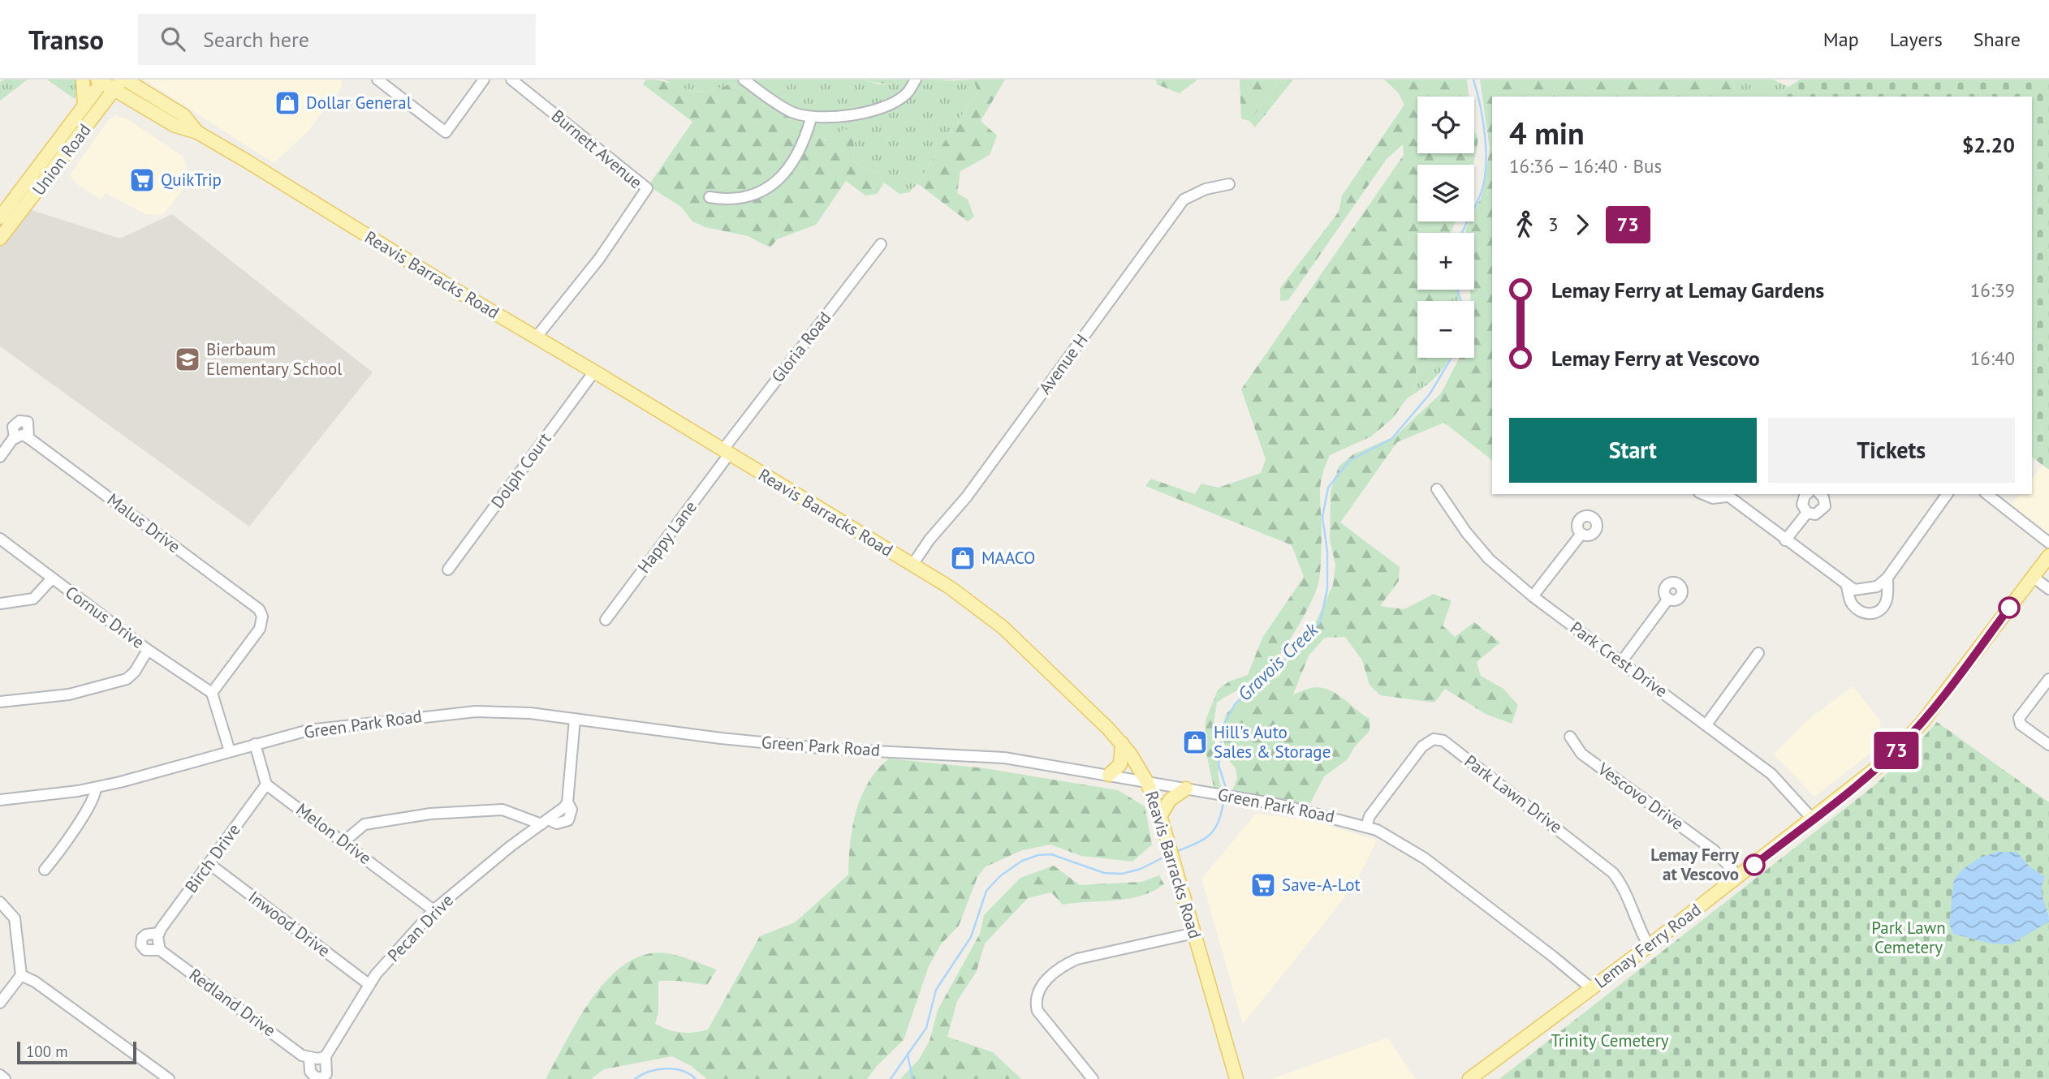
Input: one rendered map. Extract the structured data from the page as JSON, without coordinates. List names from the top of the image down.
{
  "streets": {
    "main road": ["Union Road", "Reavis Barracks Road", "Lemay Ferry Road"],
    "street": [
      "Burnett Avenue",
      "Gloria Road",
      "Avenue H",
      "Dolph Court",
      "Malus Drive",
      "Happy Lane",
      "Cornus Drive",
      "Park Crest Drive",
      "Green Park Road",
      "Park Lawn Drive",
      "Vescovo Drive",
      "Melon Drive",
      "Birch Drive",
      "Inwood Drive",
      "Pecan Drive",
      "Redland Drive"
    ]
  },
  "crossings": [
    ["Burnett Avenue", "Reavis Barracks Road"],
    ["Union Road", "Reavis Barracks Road"],
    ["Reavis Barracks Road", "Gloria Road"],
    ["Reavis Barracks Road", "Avenue H"],
    ["Reavis Barracks Road", "Dolph Court"],
    ["Reavis Barracks Road", "Happy Lane"],
    ["Reavis Barracks Road", "Green Park Road"],
    ["Gloria Road", "Happy Lane"],
    ["Malus Drive", "Cornus Drive"],
    ["Park Crest Drive", "Lemay Ferry Road"],
    ["Green Park Road", "Park Lawn Drive"],
    ["Green Park Road", "Pecan Drive"],
    ["Green Park Road", "Lemay Ferry Road"],
    ["Park Lawn Drive", "Lemay Ferry Road"],
    ["Vescovo Drive", "Lemay Ferry Road"],
    ["Melon Drive", "Birch Drive"],
    ["Melon Drive", "Pecan Drive"],
    ["Birch Drive", "Inwood Drive"],
    ["Birch Drive", "Redland Drive"],
    ["Inwood Drive", "Pecan Drive"],
    ["Pecan Drive", "Redland Drive"]
  ],
  "water": ["Gravois Creek"],
  "parks": ["Park Lawn Cemetery", "Trinity Cemetery"],
  "places": {
    "shop": ["Dollar General", "MAACO", "Hill's Auto Sales & Storage"],
    "supermarket": ["QuikTrip", "Save-A-Lot"],
    "school or university": ["Bierbaum Elementary School"],
    "other": ["Lemay Ferry at Vescovo"]
  },
  "lines": ["bus line 73"],
  "scale_bar": "100 m",
  "page": {
    "header": "Transo",
    "search": "Search here",
    "nav": ["Map", "Layers", "Share"],
    "on_map": "73",
    "map_buttons": ["+", "−"],
    "heading": ["4 min", "16:36 – 16:40 · Bus", "$2.20"],
    "legs": ["3", "73"],
    "list": [
      {
        "name": "Lemay Ferry at Lemay Gardens",
        "value": "16:39"
      },
      {
        "name": "Lemay Ferry at Vescovo",
        "value": "16:40"
      }
    ],
    "buttons": ["Start", "Tickets"],
    "scale": "100 m"
  }
}
